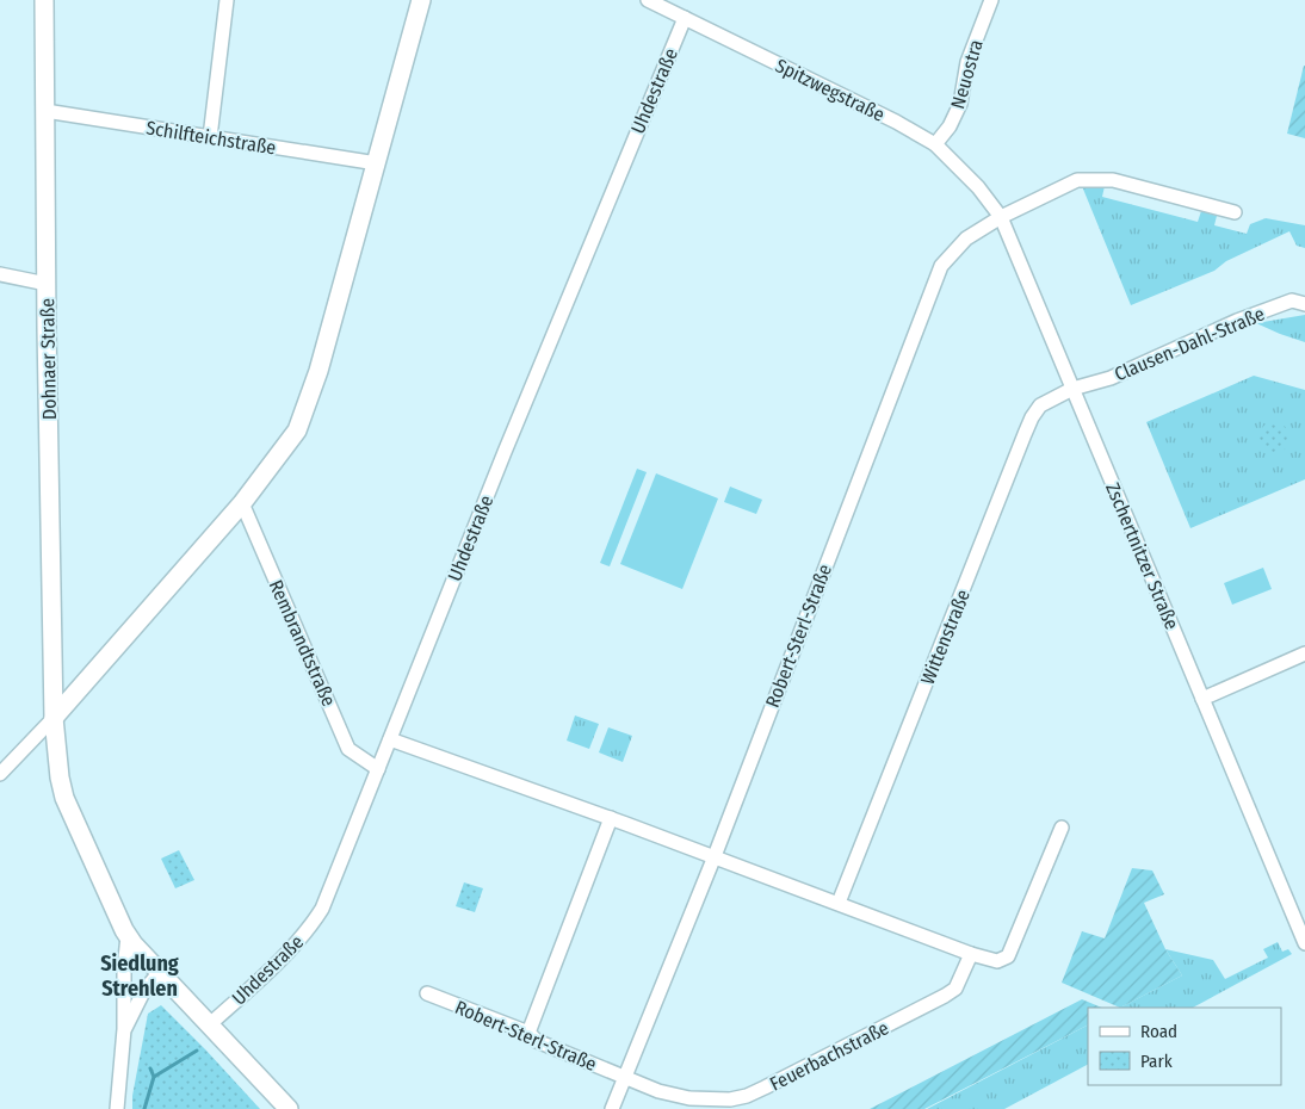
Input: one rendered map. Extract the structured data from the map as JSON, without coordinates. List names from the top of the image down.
{
  "streets": {
    "main road": ["Dohnaer Straße"],
    "street": [
      "Neuostra",
      "Spitzwegstraße",
      "Uhdestraße",
      "Schilfteichstraße",
      "Clausen-Dahl-Straße",
      "Zschertnitzer Straße",
      "Robert-Sterl-Straße",
      "Wittenstraße",
      "Rembrandtstraße",
      "Feuerbachstraße"
    ]
  },
  "crossings": [
    ["Neuostra", "Spitzwegstraße"],
    ["Spitzwegstraße", "Uhdestraße"],
    ["Spitzwegstraße", "Zschertnitzer Straße"],
    ["Uhdestraße", "Dohnaer Straße"],
    ["Uhdestraße", "Rembrandtstraße"],
    ["Schilfteichstraße", "Dohnaer Straße"],
    ["Clausen-Dahl-Straße", "Zschertnitzer Straße"],
    ["Clausen-Dahl-Straße", "Wittenstraße"],
    ["Zschertnitzer Straße", "Robert-Sterl-Straße"],
    ["Zschertnitzer Straße", "Wittenstraße"],
    ["Robert-Sterl-Straße", "Feuerbachstraße"]
  ],
  "districts": ["Siedlung Strehlen"],
  "legend": ["Road", "Park"]
}
